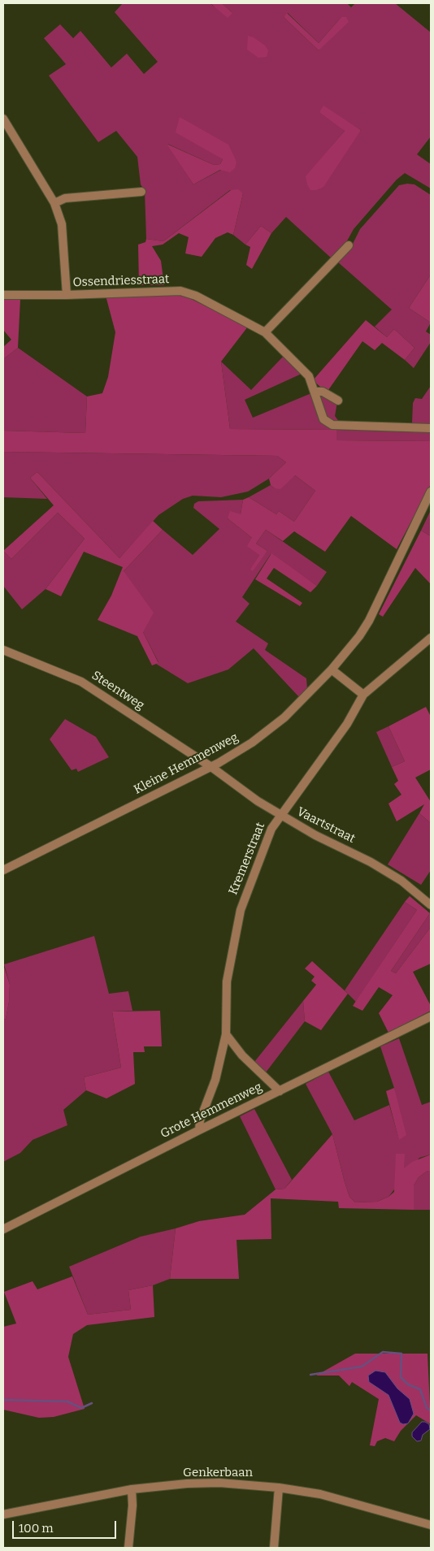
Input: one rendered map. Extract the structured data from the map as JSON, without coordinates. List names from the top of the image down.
{
  "streets": {
    "street": [
      "Ossendriesstraat",
      "Steentweg",
      "Kleine Hemmenweg",
      "Vaartstraat",
      "Kremerstraat",
      "Grote Hemmenweg",
      "Genkerbaan"
    ]
  },
  "crossings": [
    ["Steentweg", "Kleine Hemmenweg"],
    ["Steentweg", "Vaartstraat"],
    ["Kleine Hemmenweg", "Vaartstraat"],
    ["Vaartstraat", "Kremerstraat"],
    ["Kremerstraat", "Grote Hemmenweg"]
  ],
  "scale_bar": "100 m"
}
